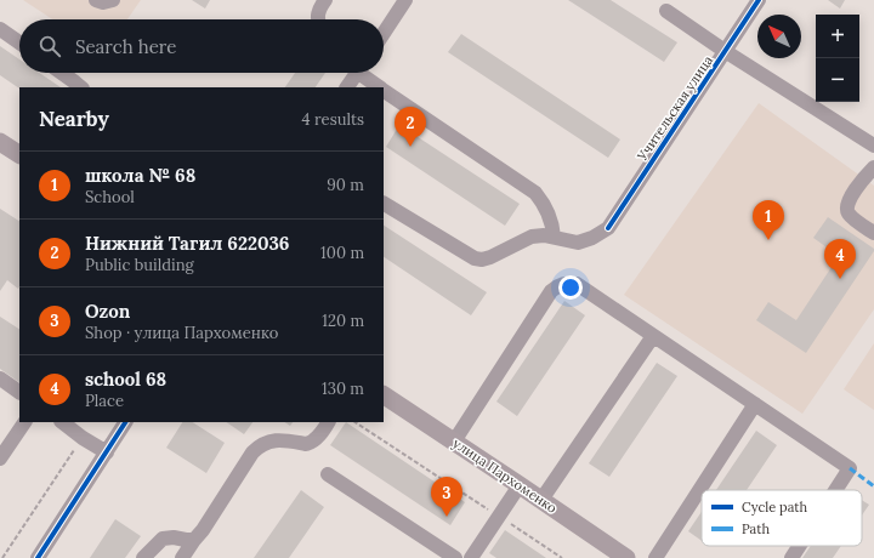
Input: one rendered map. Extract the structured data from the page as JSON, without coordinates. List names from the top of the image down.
{
  "streets": {
    "main road": ["улица Пархоменко"],
    "street": ["Учительская улица"]
  },
  "legend": ["Cycle path", "Path"],
  "north": "top left",
  "page": {
    "map_buttons": ["+", "−"],
    "search": "Search here",
    "heading": ["Nearby", "4 results"],
    "pins": [
      "2",
      "1",
      "4",
      "3"
    ],
    "list": [
      {
        "mark": "1",
        "name": "школа № 68",
        "note": "School",
        "value": "90 m"
      },
      {
        "mark": "2",
        "name": "Нижний Тагил 622036",
        "note": "Public building",
        "value": "100 m"
      },
      {
        "mark": "3",
        "name": "Ozon",
        "note": "Shop · улица Пархоменко",
        "value": "120 m"
      },
      {
        "mark": "4",
        "name": "school 68",
        "note": "Place",
        "value": "130 m"
      }
    ]
  }
}
